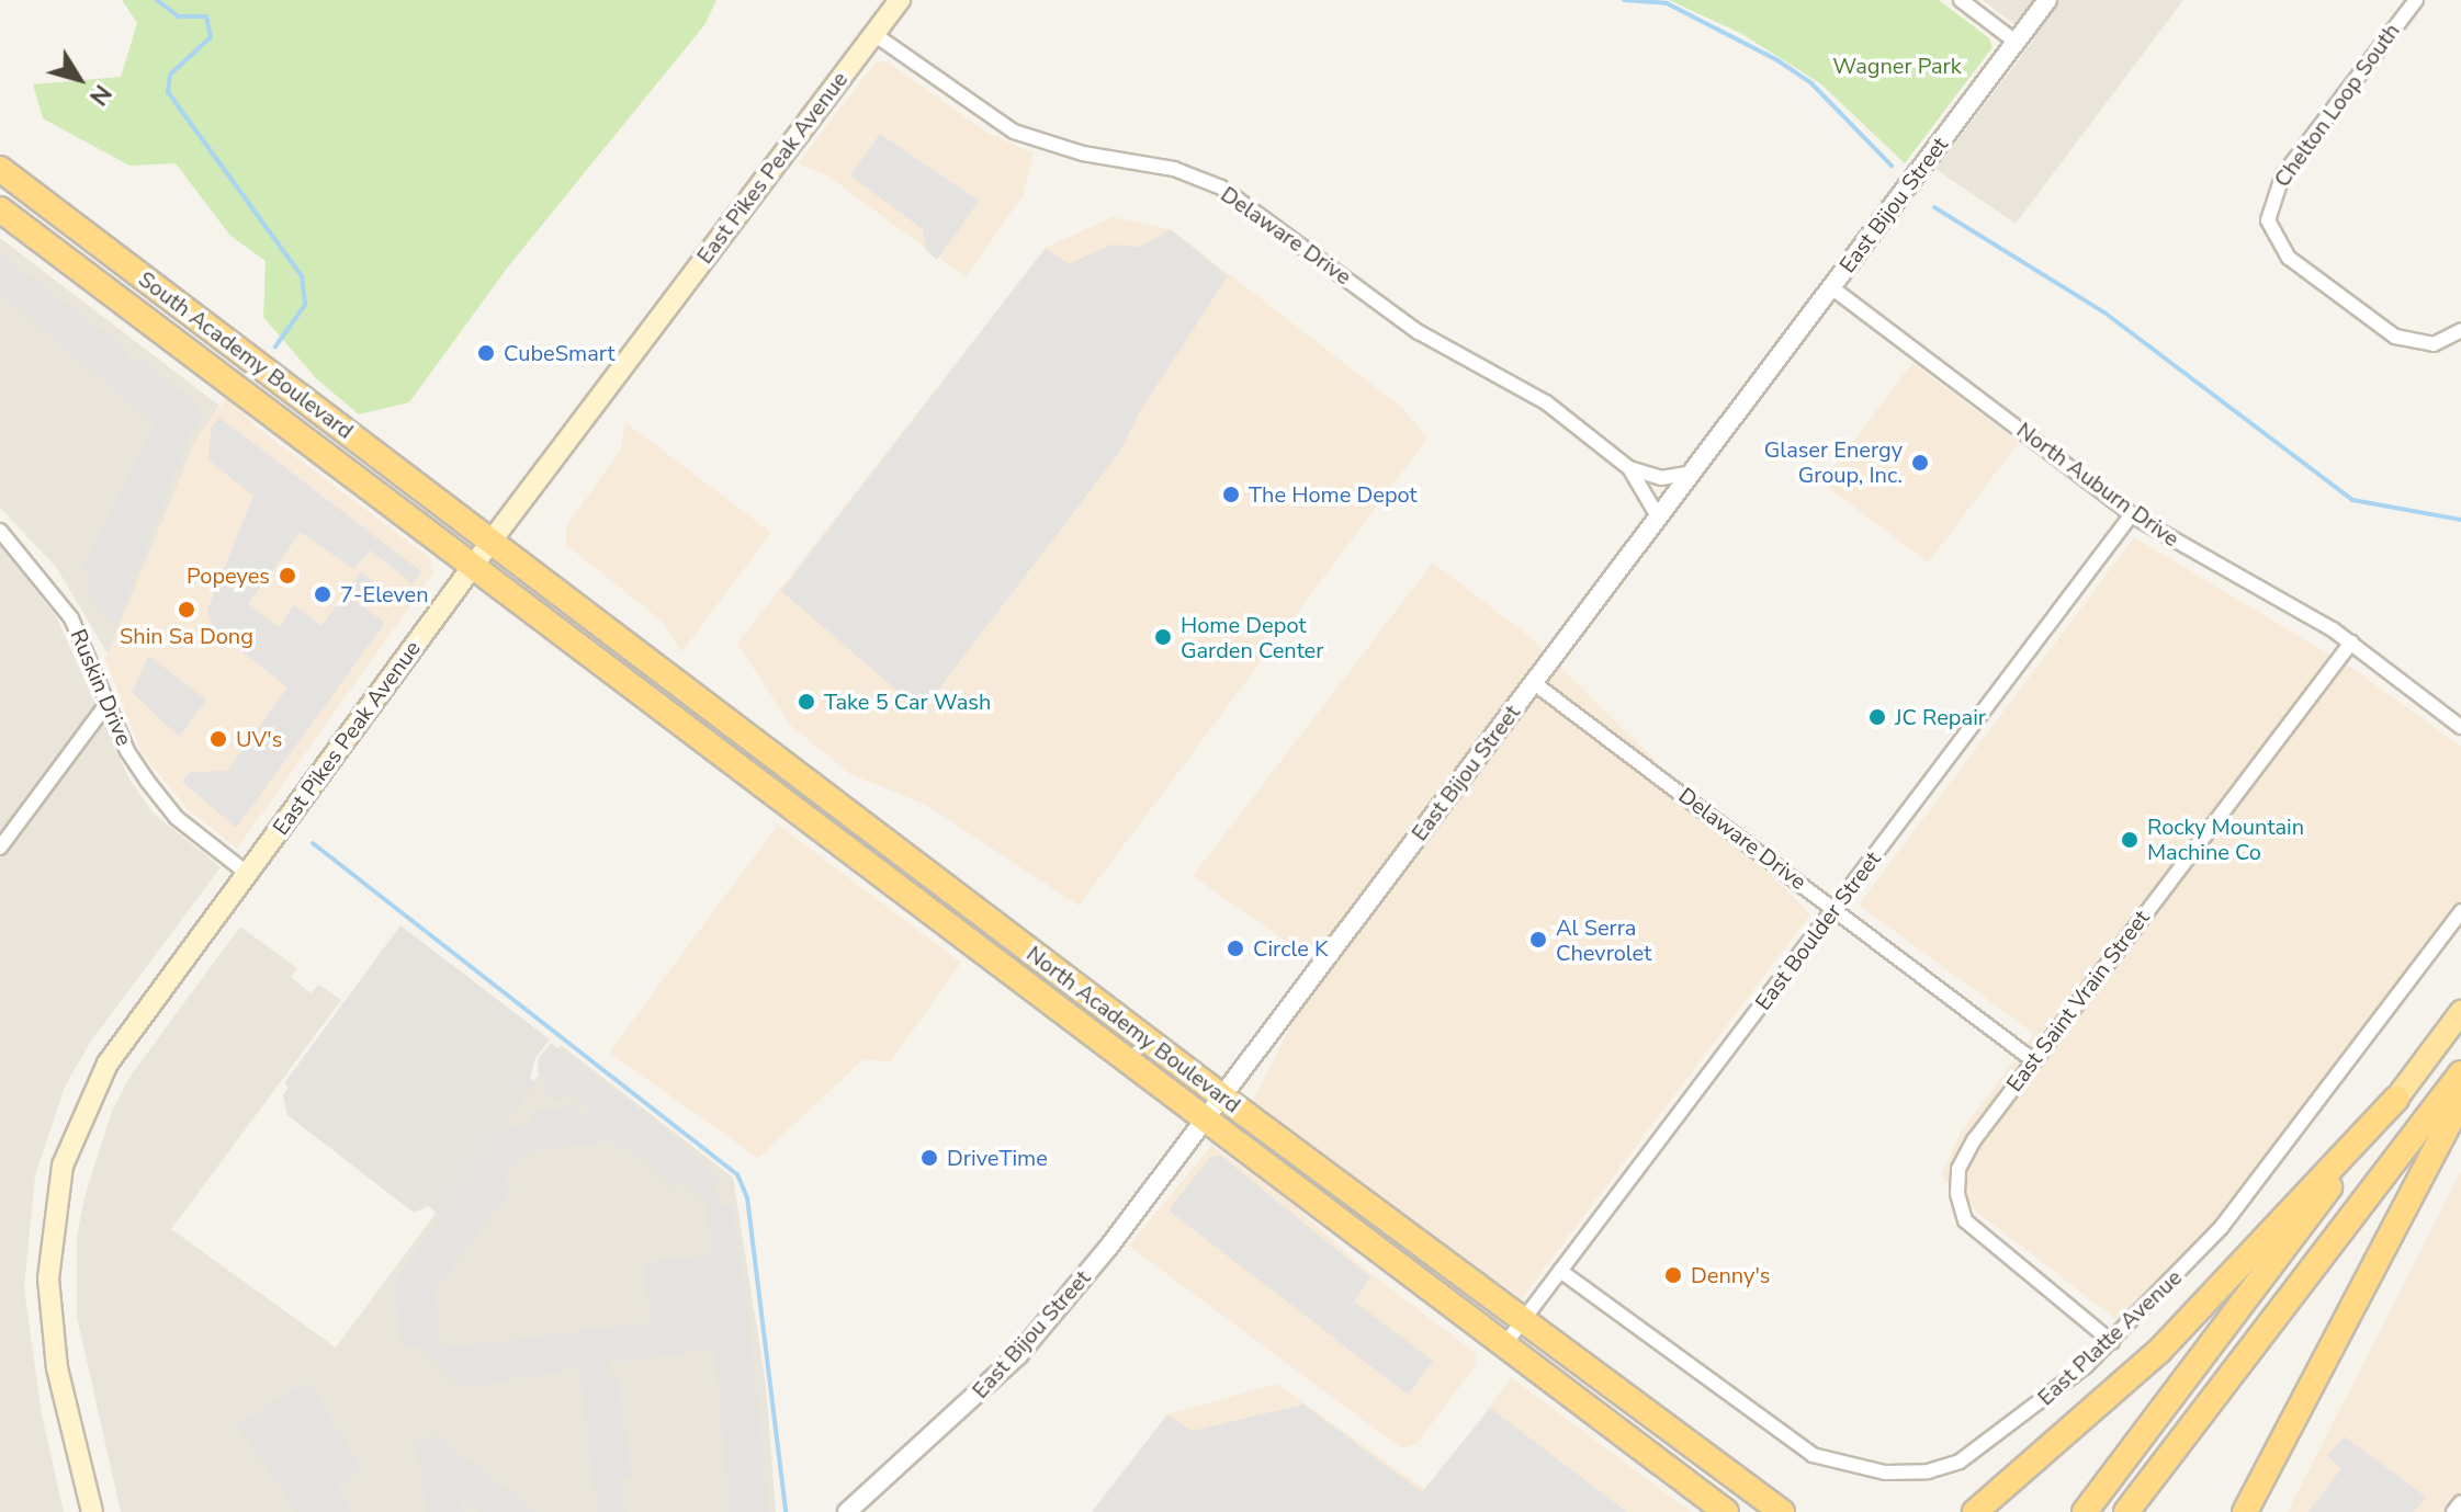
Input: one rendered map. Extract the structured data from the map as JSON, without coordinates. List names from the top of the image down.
{
  "streets": {
    "highway": ["South Academy Boulevard", "North Academy Boulevard"],
    "main road": ["East Pikes Peak Avenue"],
    "street": [
      "Chelton Loop South",
      "East Bijou Street",
      "Delaware Drive",
      "North Auburn Drive",
      "Ruskin Drive",
      "East Boulder Street",
      "East Saint Vrain Street",
      "East Platte Avenue"
    ]
  },
  "crossings": [
    ["East Pikes Peak Avenue", "Delaware Drive"],
    ["East Pikes Peak Avenue", "South Academy Boulevard"],
    ["East Pikes Peak Avenue", "Ruskin Drive"],
    ["East Pikes Peak Avenue", "North Academy Boulevard"],
    ["East Bijou Street", "Delaware Drive"],
    ["East Bijou Street", "North Auburn Drive"],
    ["East Bijou Street", "North Academy Boulevard"],
    ["Delaware Drive", "East Boulder Street"],
    ["Delaware Drive", "East Saint Vrain Street"],
    ["South Academy Boulevard", "North Academy Boulevard"],
    ["North Auburn Drive", "East Boulder Street"],
    ["North Auburn Drive", "East Saint Vrain Street"],
    ["East Boulder Street", "North Academy Boulevard"],
    ["East Boulder Street", "East Platte Avenue"],
    ["East Saint Vrain Street", "East Platte Avenue"]
  ],
  "parks": ["Wagner Park"],
  "places": [
    "CubeSmart",
    "Glaser Energy Group, Inc.",
    "The Home Depot",
    "Popeyes",
    "7-Eleven",
    "Shin Sa Dong",
    "Home Depot Garden Center",
    "Take 5 Car Wash",
    "JC Repair",
    "UV's",
    "Rocky Mountain Machine Co",
    "Al Serra Chevrolet",
    "Circle K",
    "DriveTime",
    "Denny's"
  ],
  "north": "bottom right"
}
